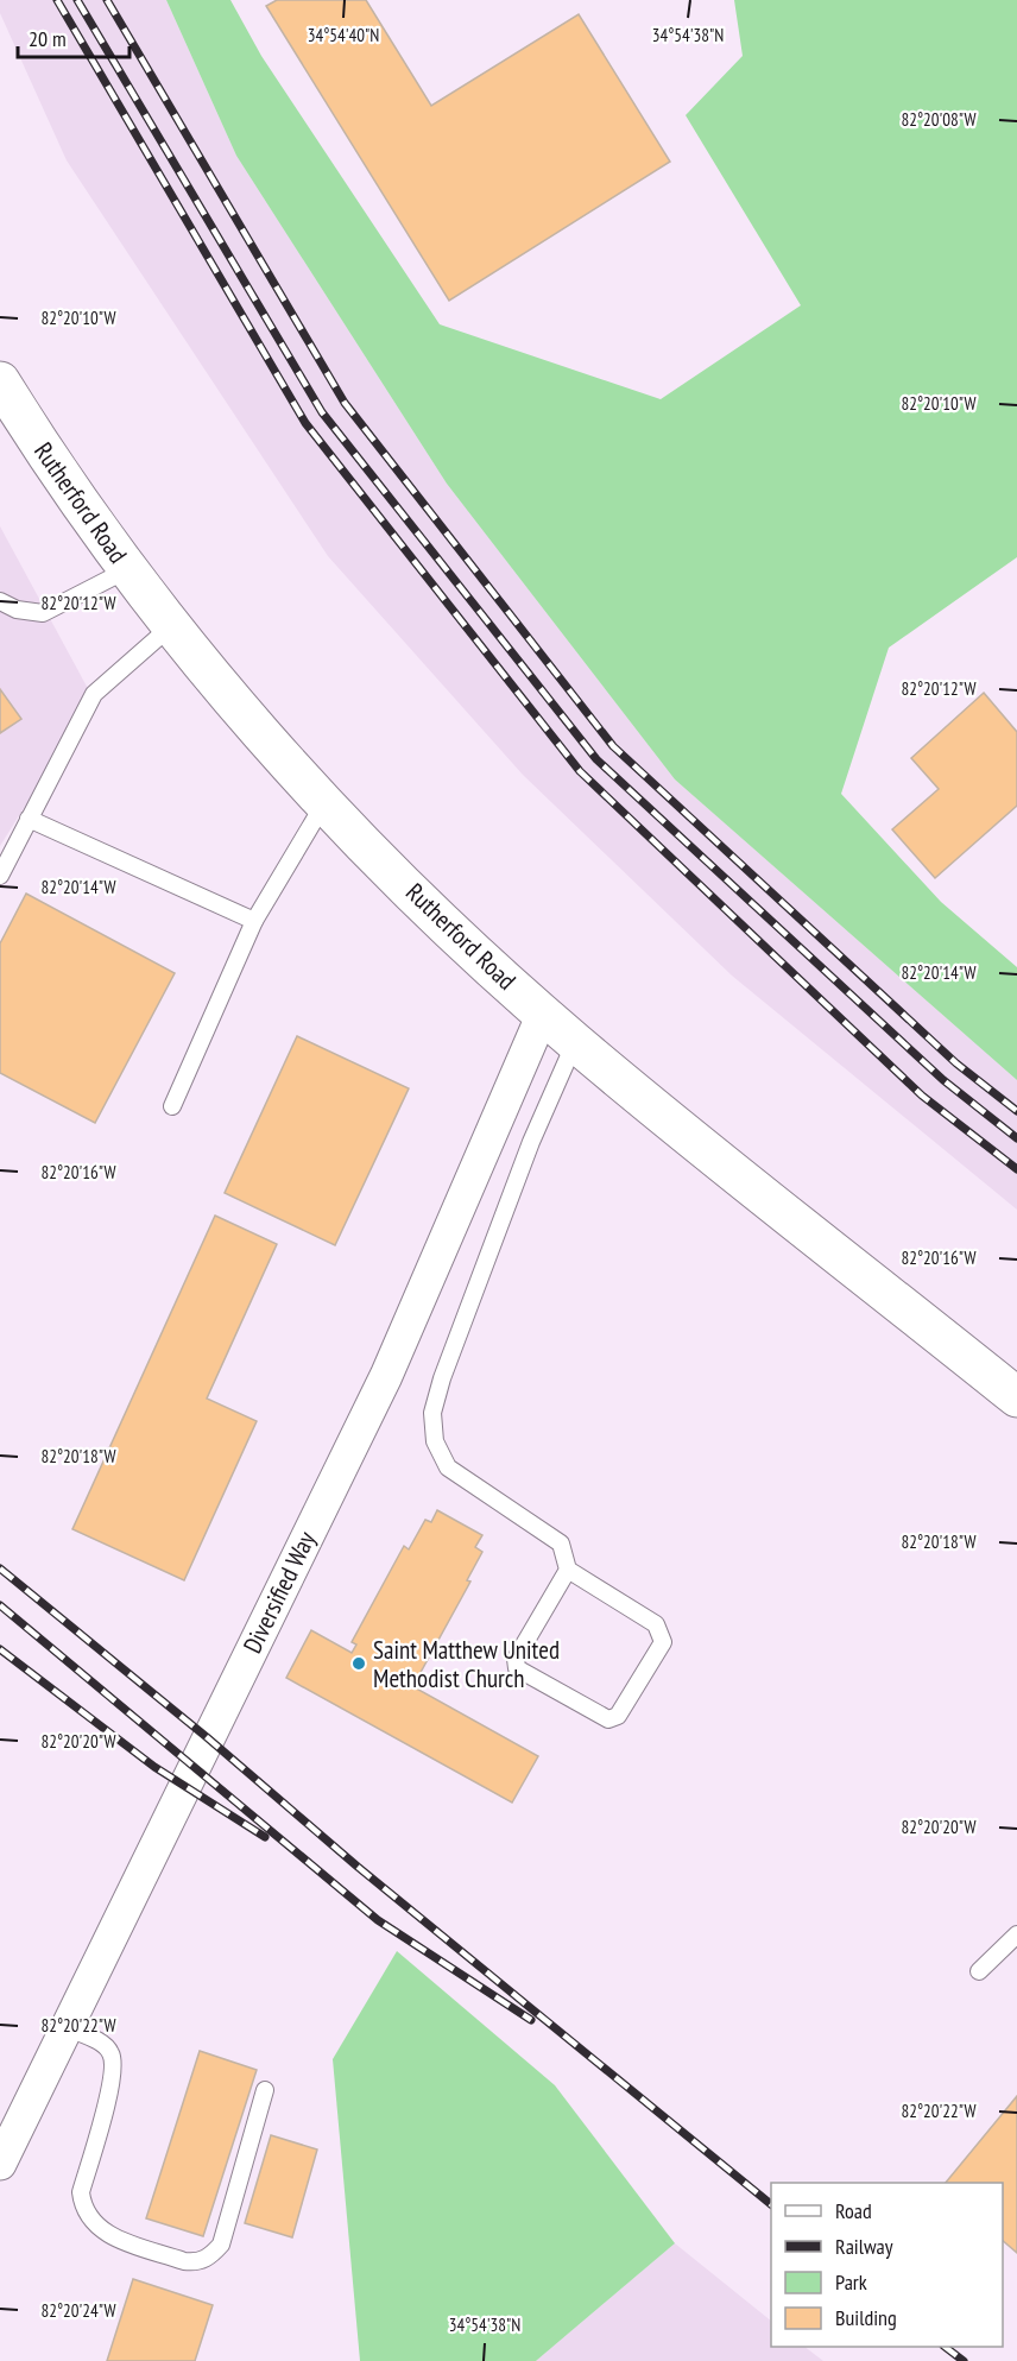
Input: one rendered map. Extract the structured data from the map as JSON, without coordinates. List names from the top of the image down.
{
  "streets": {
    "street": ["Rutherford Road", "Diversified Way"]
  },
  "crossings": [
    ["Rutherford Road", "Diversified Way"]
  ],
  "places": ["Saint Matthew United Methodist Church"],
  "legend": [
    "Road",
    "Railway",
    "Park",
    "Building"
  ],
  "scale_bar": "20 m",
  "coordinates": [
    "34°54'40\"N",
    "34°54'38\"N",
    "82°20'08\"W",
    "82°20'10\"W",
    "82°20'12\"W",
    "82°20'14\"W",
    "82°20'16\"W",
    "82°20'18\"W",
    "82°20'20\"W",
    "82°20'22\"W",
    "82°20'24\"W"
  ]
}
